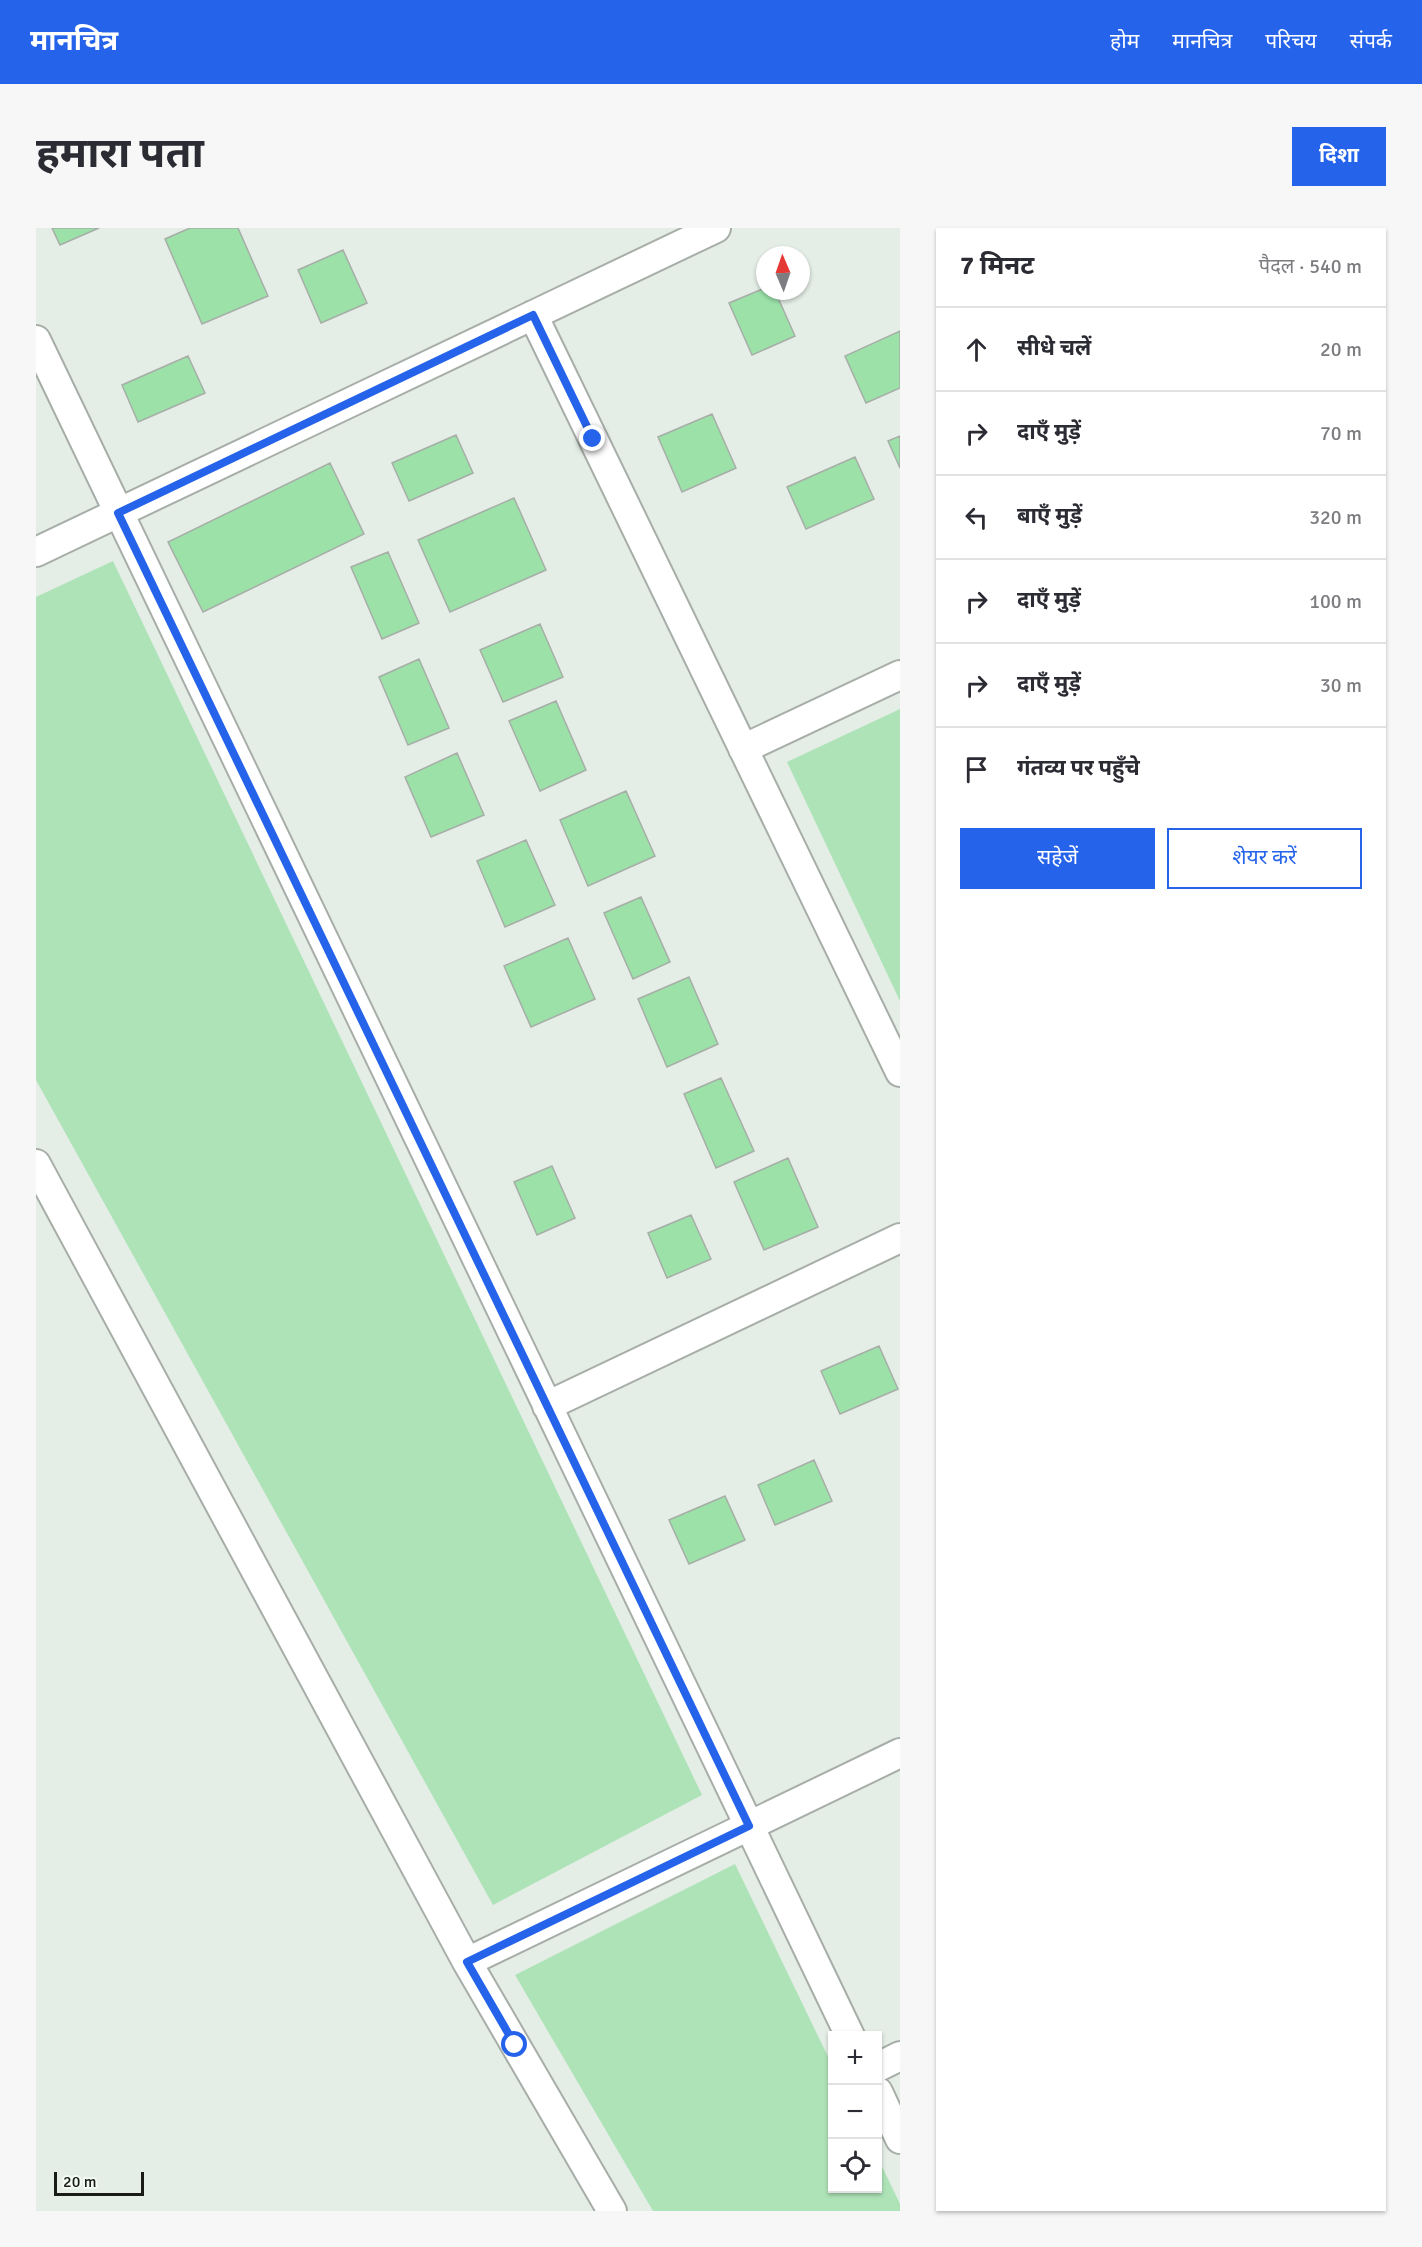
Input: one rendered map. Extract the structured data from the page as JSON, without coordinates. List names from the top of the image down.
{
  "scale_bar": "20 m",
  "north": "top",
  "page": {
    "header": "मानचित्र",
    "nav": [
      "होम",
      "मानचित्र",
      "परिचय",
      "संपर्क"
    ],
    "buttons": [
      "दिशा",
      ["सहेजें", "शेयर करें"]
    ],
    "title": "हमारा पता",
    "heading": ["7 मिनट", "पैदल · 540 m"],
    "list": [
      ["सीधे चलें", "20 m"],
      ["दाएँ मुड़ें", "70 m"],
      ["बाएँ मुड़ें", "320 m"],
      ["दाएँ मुड़ें", "100 m"],
      ["दाएँ मुड़ें", "30 m"],
      "गंतव्य पर पहुँचे"
    ],
    "map_buttons": ["+", "−"],
    "scale": "20 m"
  }
}
